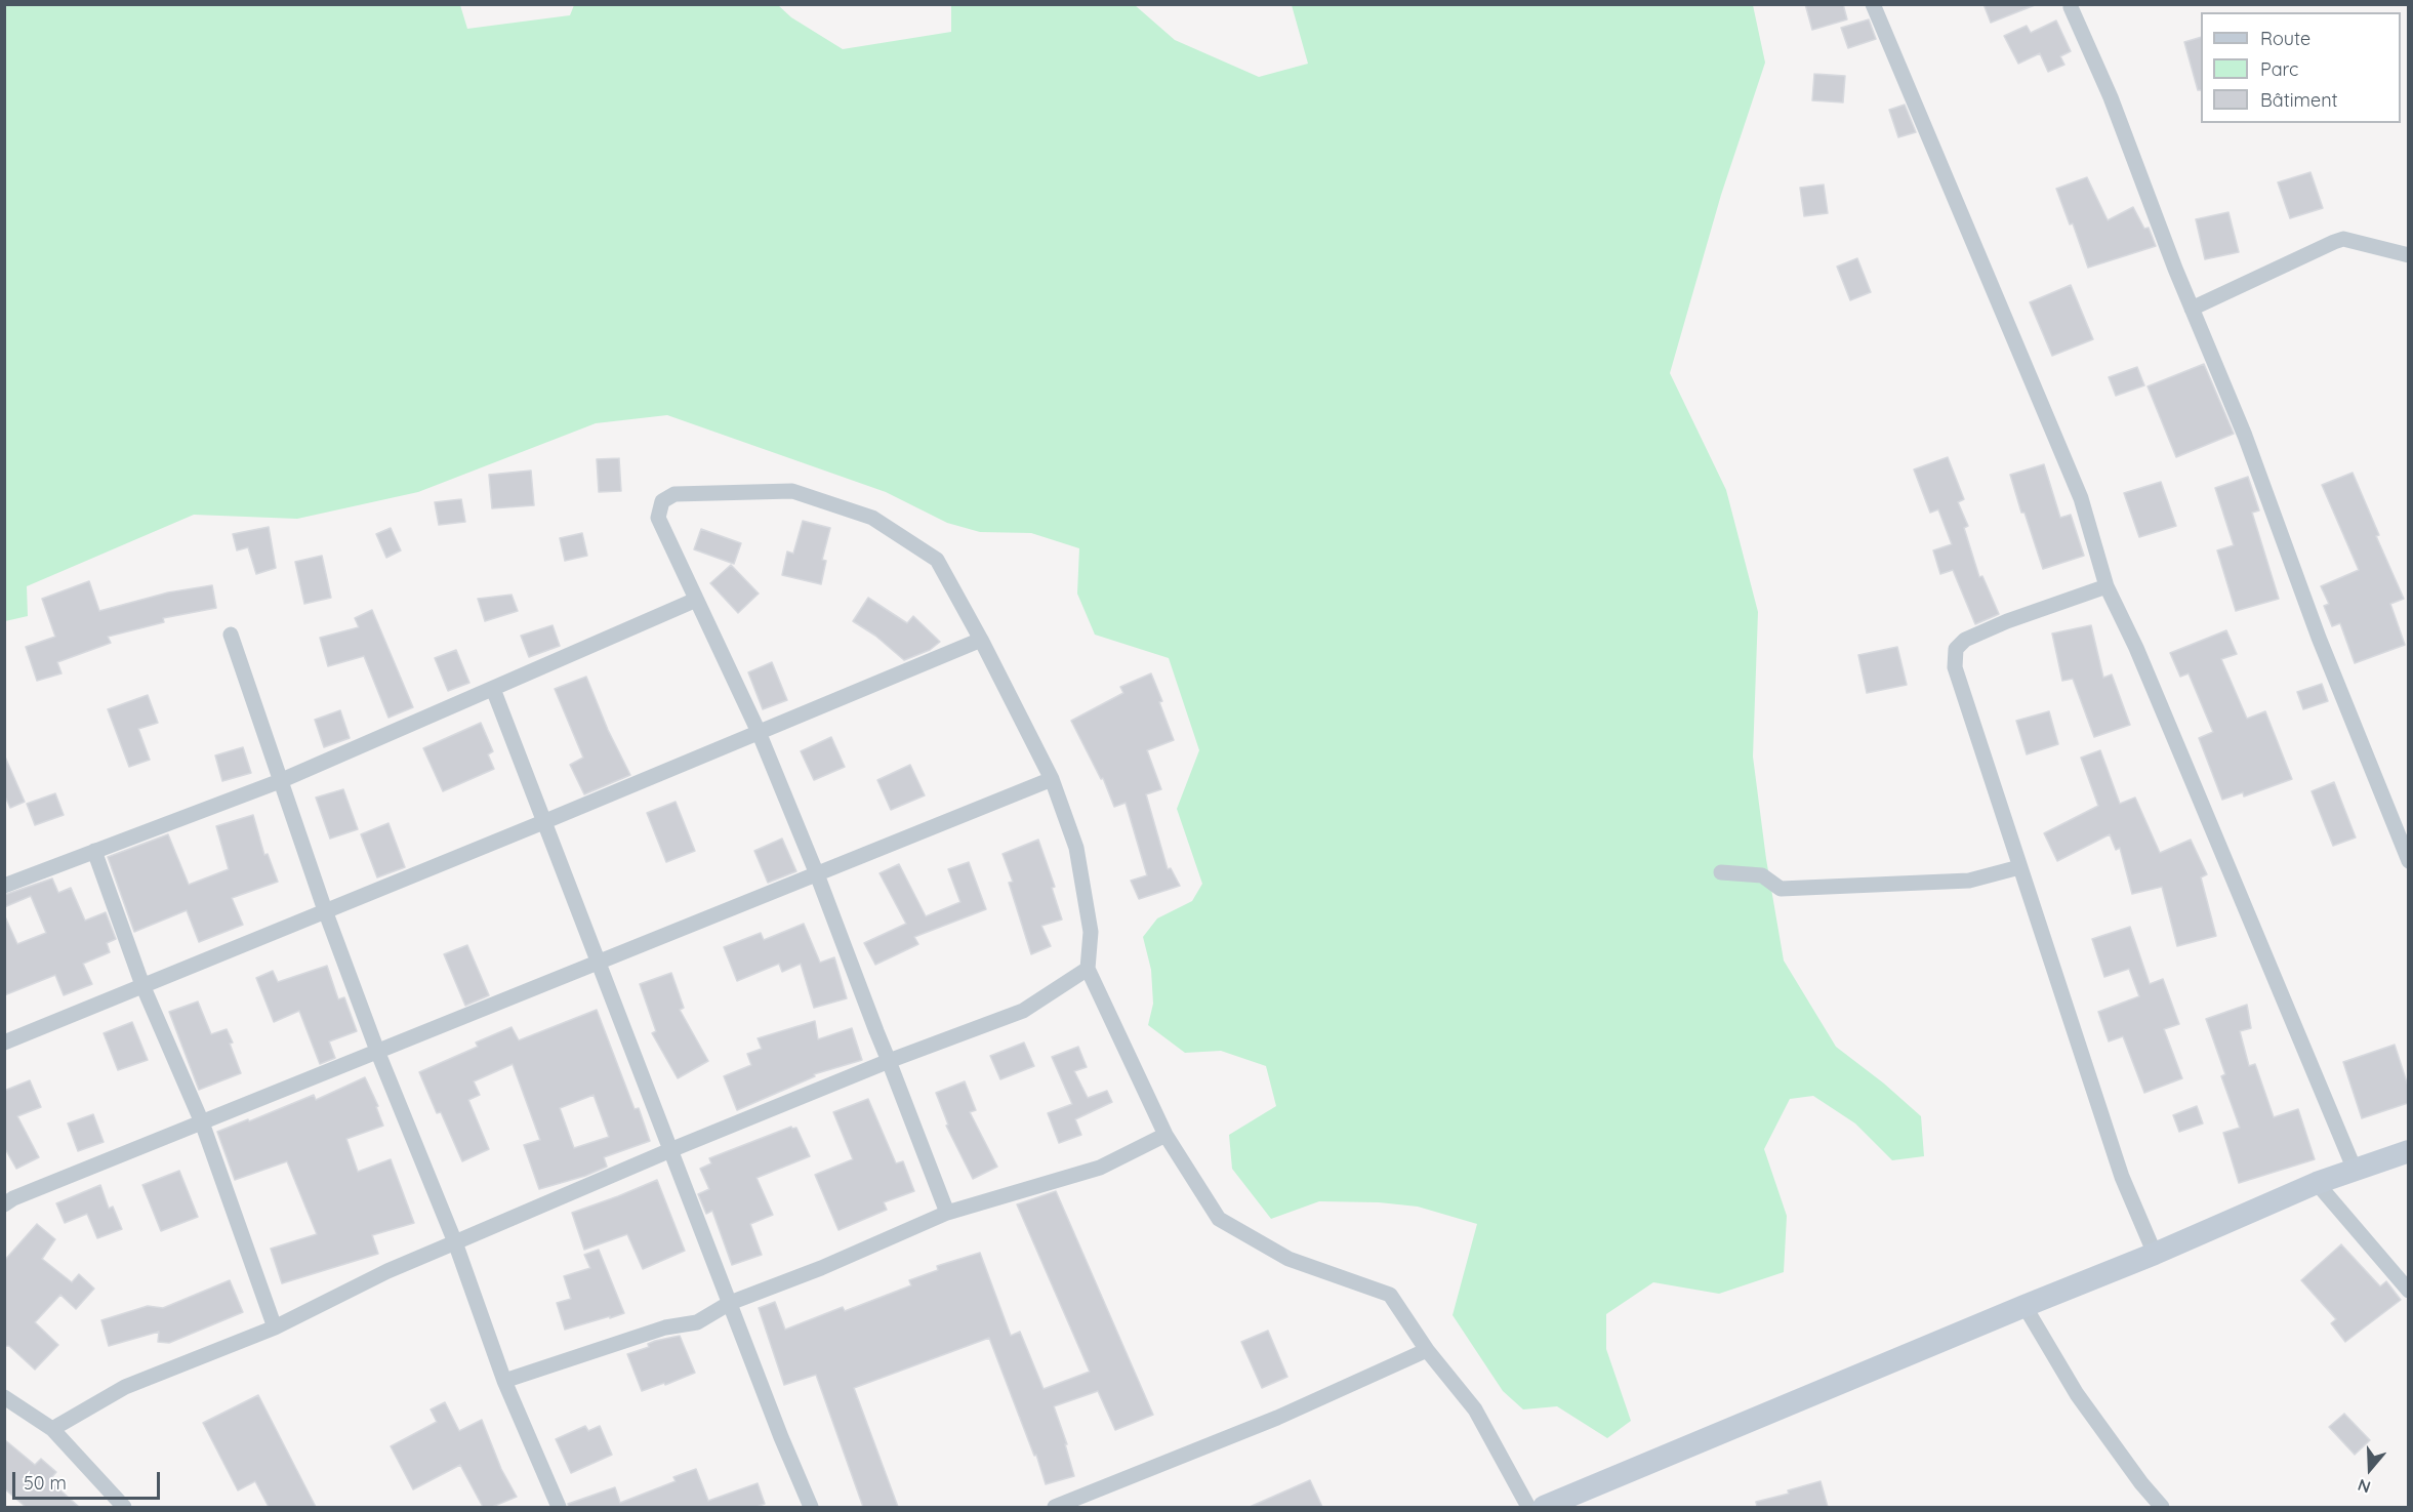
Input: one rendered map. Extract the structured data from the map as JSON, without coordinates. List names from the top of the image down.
{
  "legend": ["Route", "Parc", "Bâtiment"],
  "scale_bar": "50 m",
  "north": "bottom"
}
